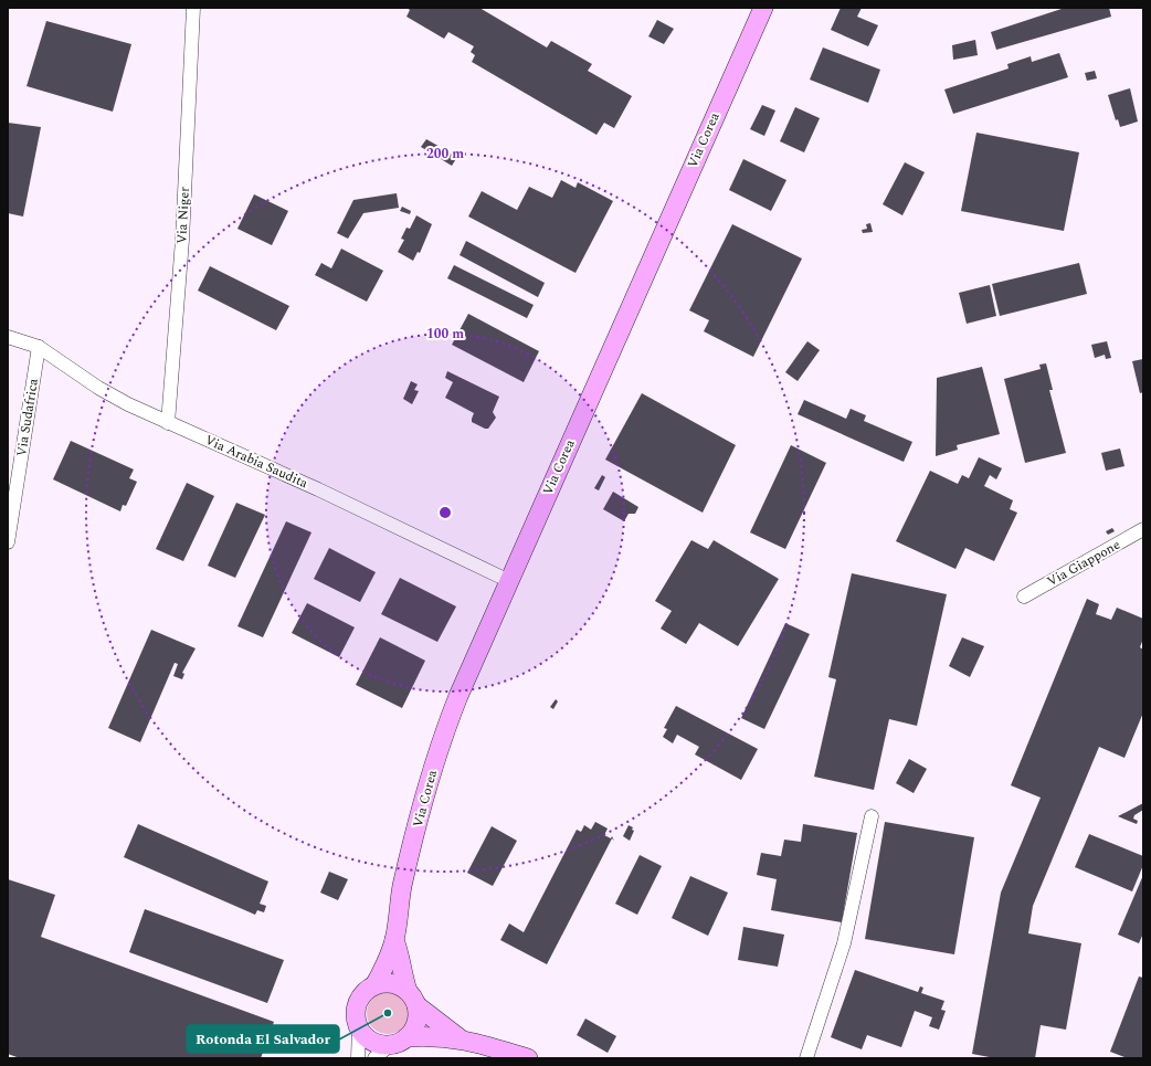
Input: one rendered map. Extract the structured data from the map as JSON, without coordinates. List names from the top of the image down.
{
  "streets": {
    "street": [
      "Via Corea",
      "Via Niger",
      "Via Sudafrica",
      "Via Arabia Saudita",
      "Via Giappone"
    ]
  },
  "crossings": [
    ["Via Corea", "Via Arabia Saudita"],
    ["Via Niger", "Via Arabia Saudita"],
    ["Via Sudafrica", "Via Arabia Saudita"]
  ],
  "places": ["Rotonda El Salvador"],
  "rings": ["200 m", "100 m"]
}
